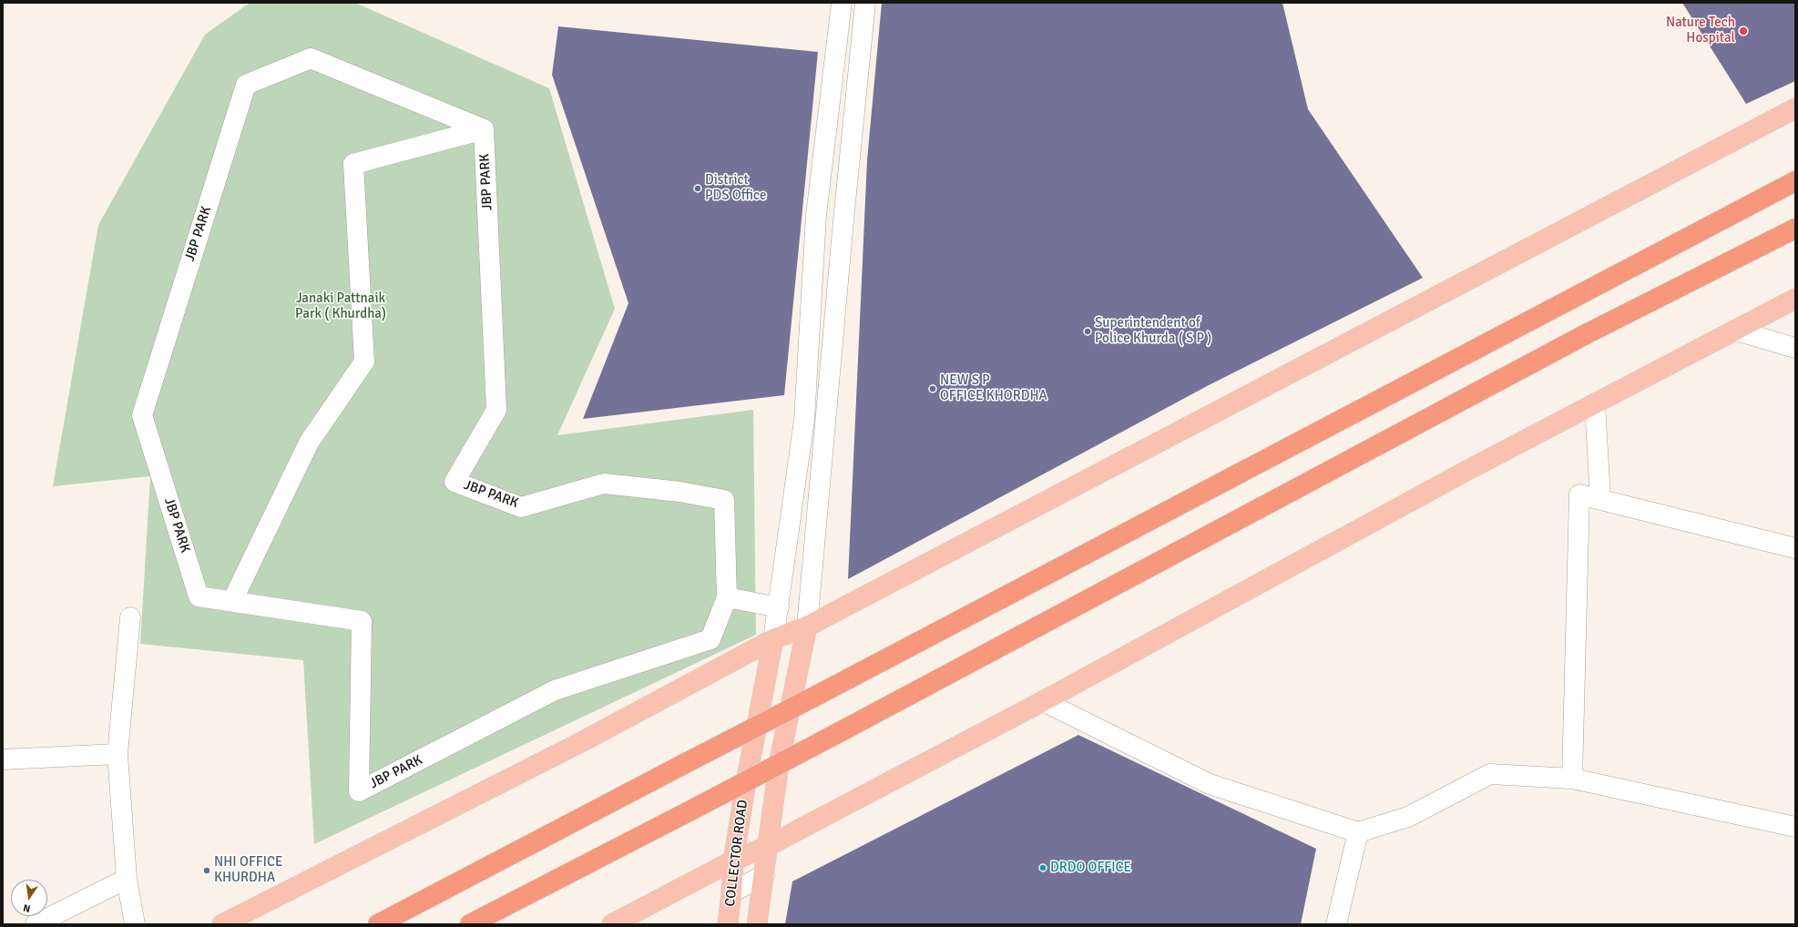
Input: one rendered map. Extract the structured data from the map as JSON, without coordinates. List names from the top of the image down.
{
  "streets": {
    "main road": ["COLLECTOR ROAD"],
    "street": ["JBP PARK"]
  },
  "parks": ["Janaki Pattnaik Park ( Khurdha)"],
  "places": [
    "Nature Tech Hospital",
    "District PDS Office",
    "Superintendent of Police Khurda ( S P )",
    "NEW S P OFFICE KHORDHA",
    "DRDO OFFICE",
    "NHI OFFICE KHURDHA"
  ],
  "north": "bottom"
}
